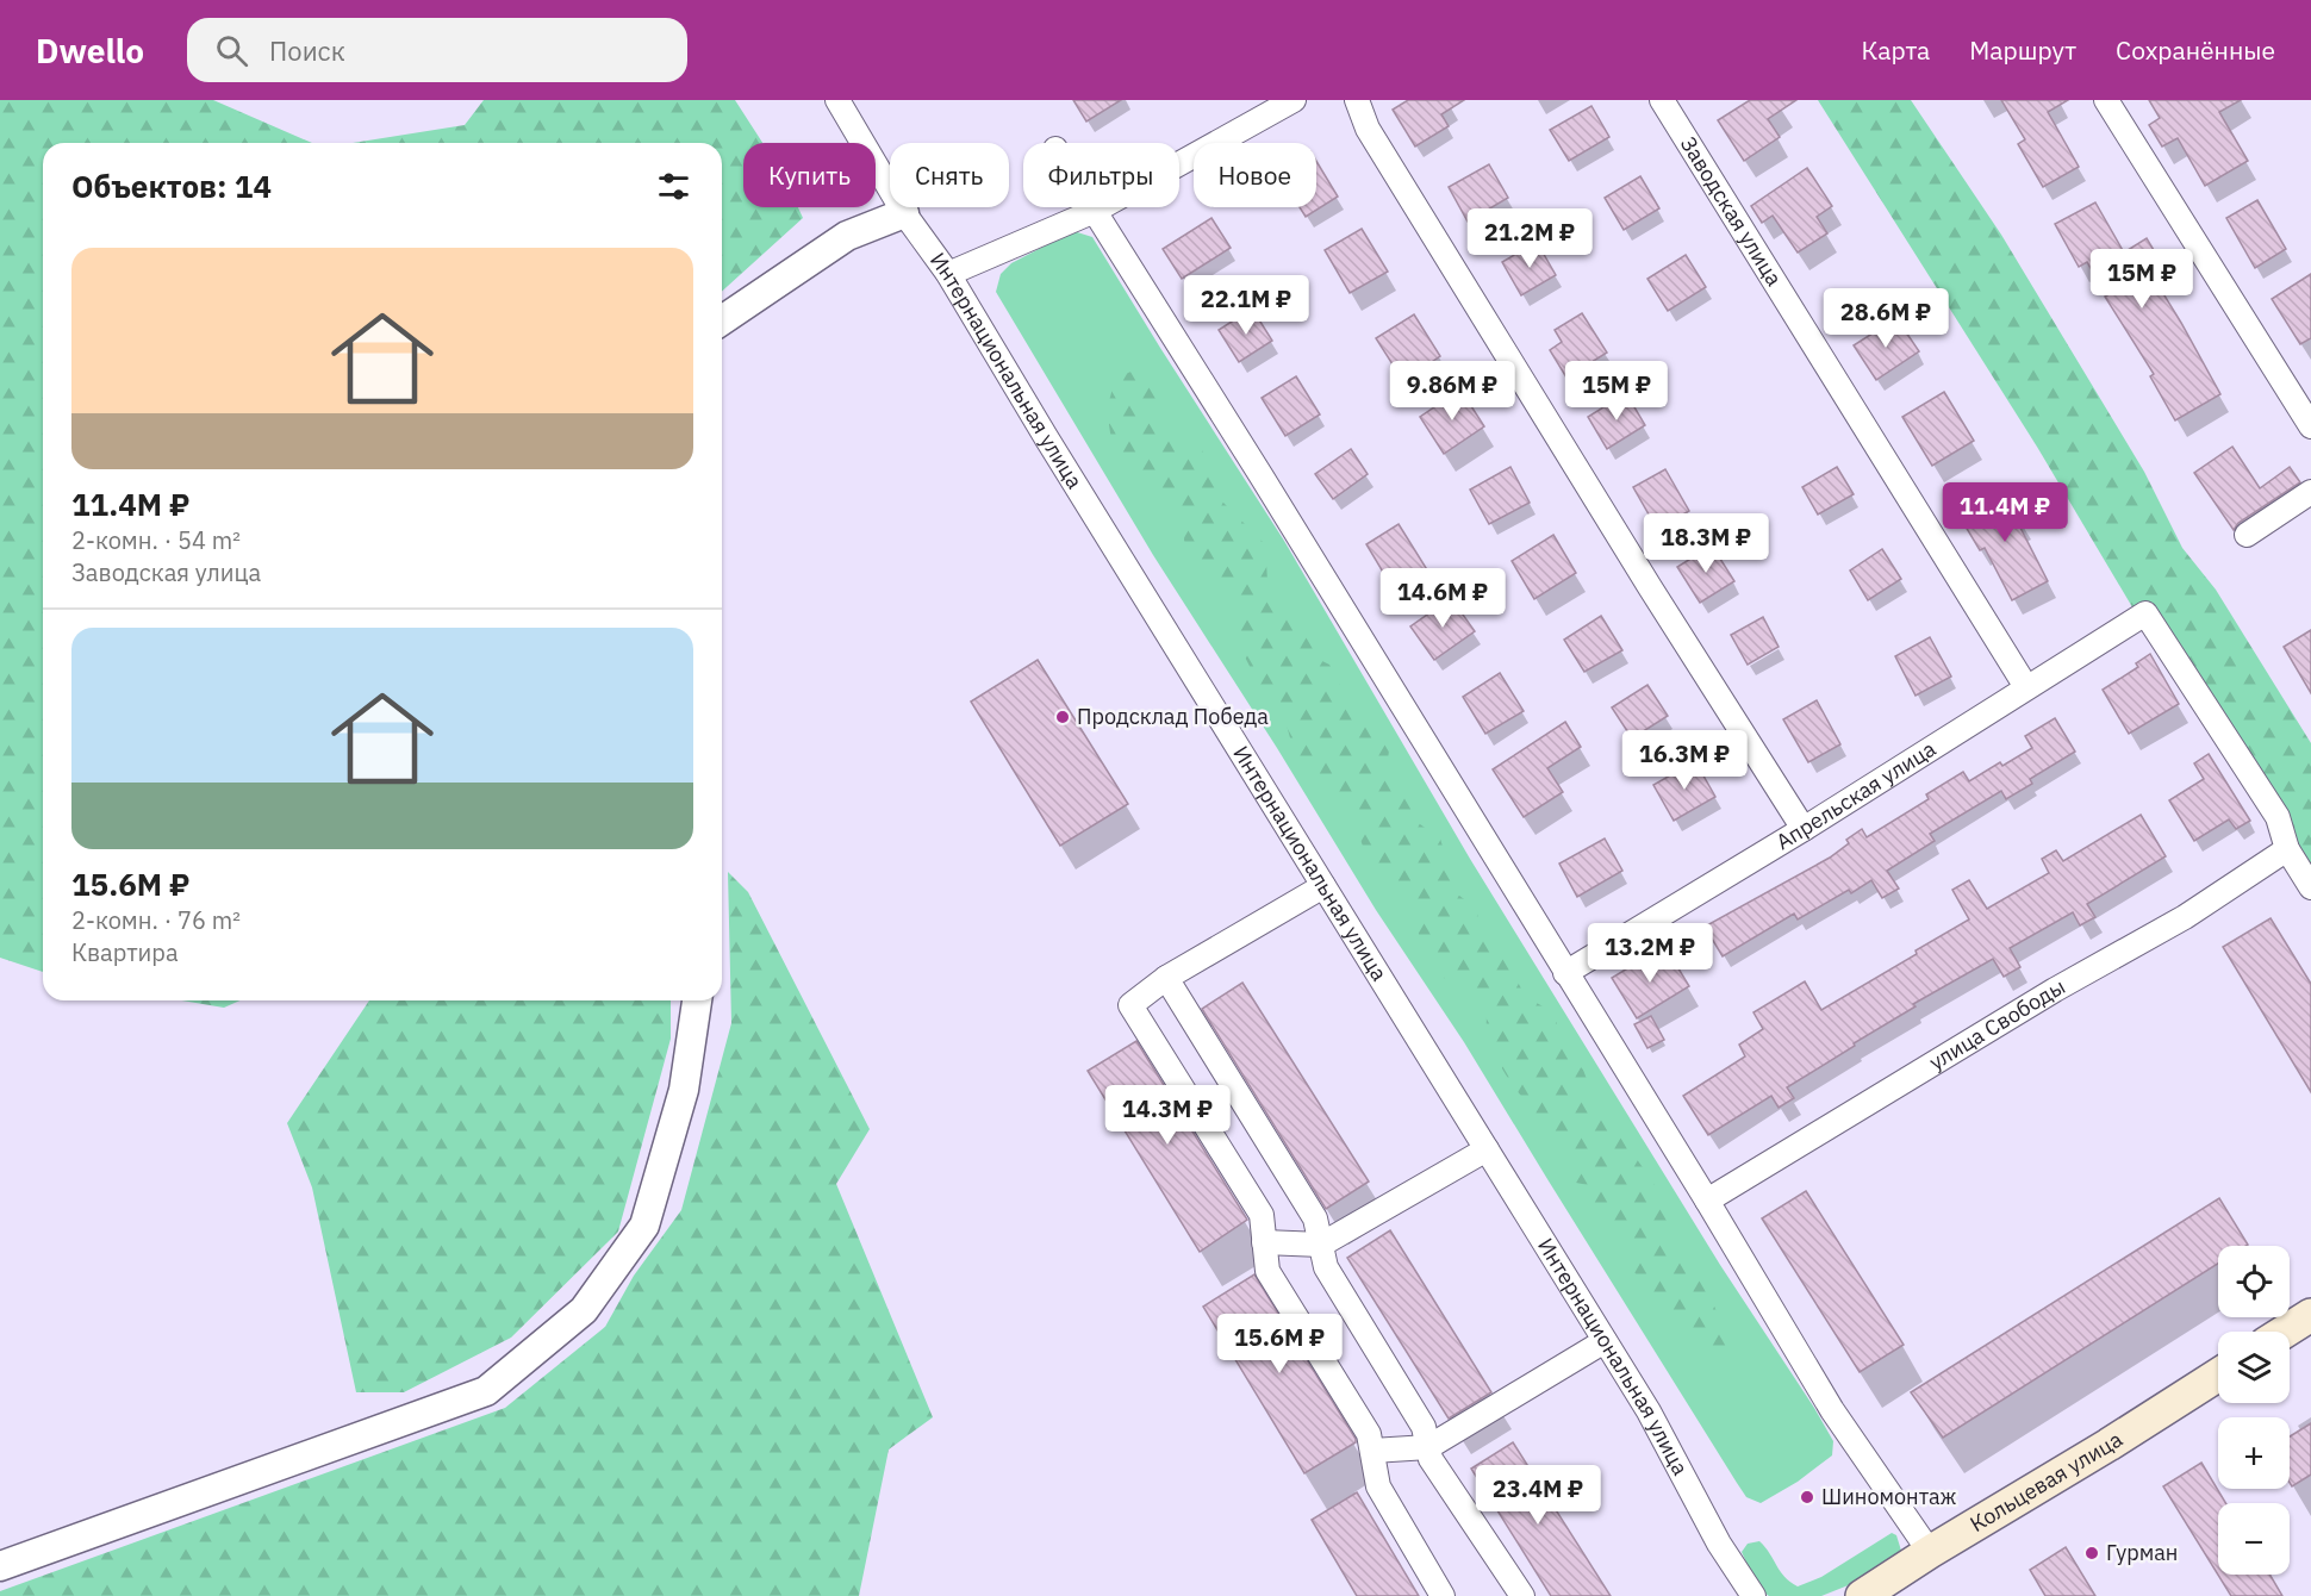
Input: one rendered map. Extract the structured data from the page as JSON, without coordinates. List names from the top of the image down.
{
  "streets": {
    "main road": ["Кольцевая улица"],
    "street": [
      "Заводская улица",
      "Интернациональная улица",
      "Апрельская улица",
      "улица Свободы"
    ]
  },
  "crossings": [
    ["Заводская улица", "Апрельская улица"],
    ["Апрельская улица", "улица Свободы"]
  ],
  "places": ["Продсклад Победа", "Шиномонтаж", "Гурман"],
  "page": {
    "header": "Dwello",
    "search": "Поиск",
    "nav": ["Карта", "Маршрут", "Сохранённые"],
    "chip": [
      "Купить",
      "Снять",
      "Фильтры",
      "Новое"
    ],
    "heading": "Объектов: 14",
    "price": [
      "21.2M ₽",
      "15M ₽",
      "22.1M ₽",
      "28.6M ₽",
      "9.86M ₽",
      "15M ₽",
      "11.4M ₽",
      "18.3M ₽",
      "14.6M ₽",
      "16.3M ₽",
      "13.2M ₽",
      "14.3M ₽",
      "15.6M ₽",
      "23.4M ₽"
    ],
    "list": [
      {
        "name": "11.4M ₽",
        "note": "2-комн. · 54 m² · Заводская улица"
      },
      {
        "name": "15.6M ₽",
        "note": "2-комн. · 76 m² · Квартира"
      }
    ],
    "map_buttons": ["+", "−"]
  }
}
